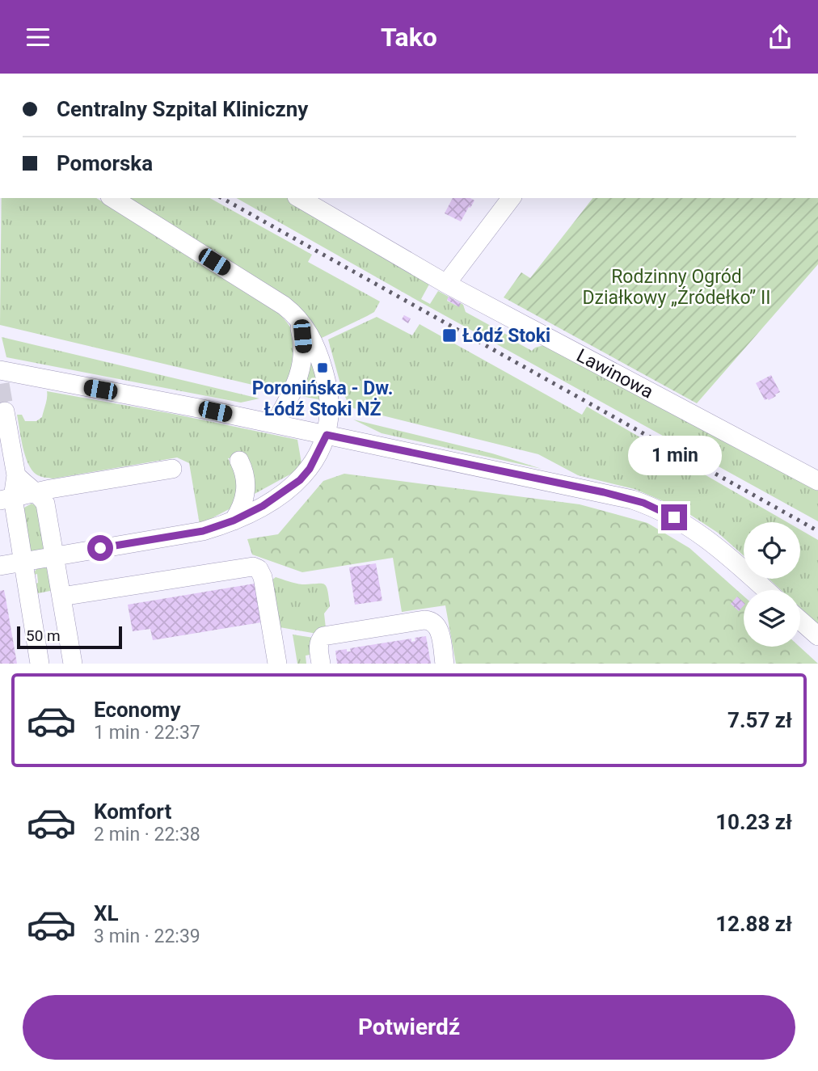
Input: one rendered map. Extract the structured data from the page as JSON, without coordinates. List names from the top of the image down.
{
  "streets": {
    "street": ["Lawinowa"]
  },
  "parks": ["Rodzinny Ogród Działkowy „Źródełko” II"],
  "places": {
    "transit": ["Łódź Stoki", "Poronińska - Dw. Łódź Stoki NŻ"]
  },
  "scale_bar": "50 m",
  "page": {
    "header": "Tako",
    "banner": ["Centralny Szpital Kliniczny", "Pomorska"],
    "bubble": "1 min",
    "scale": "50 m",
    "list": [
      {
        "name": "Economy",
        "note": "1 min · 22:37",
        "value": "7.57 zł"
      },
      {
        "name": "Komfort",
        "note": "2 min · 22:38",
        "value": "10.23 zł"
      },
      {
        "name": "XL",
        "note": "3 min · 22:39",
        "value": "12.88 zł"
      }
    ],
    "buttons": "Potwierdź"
  }
}
